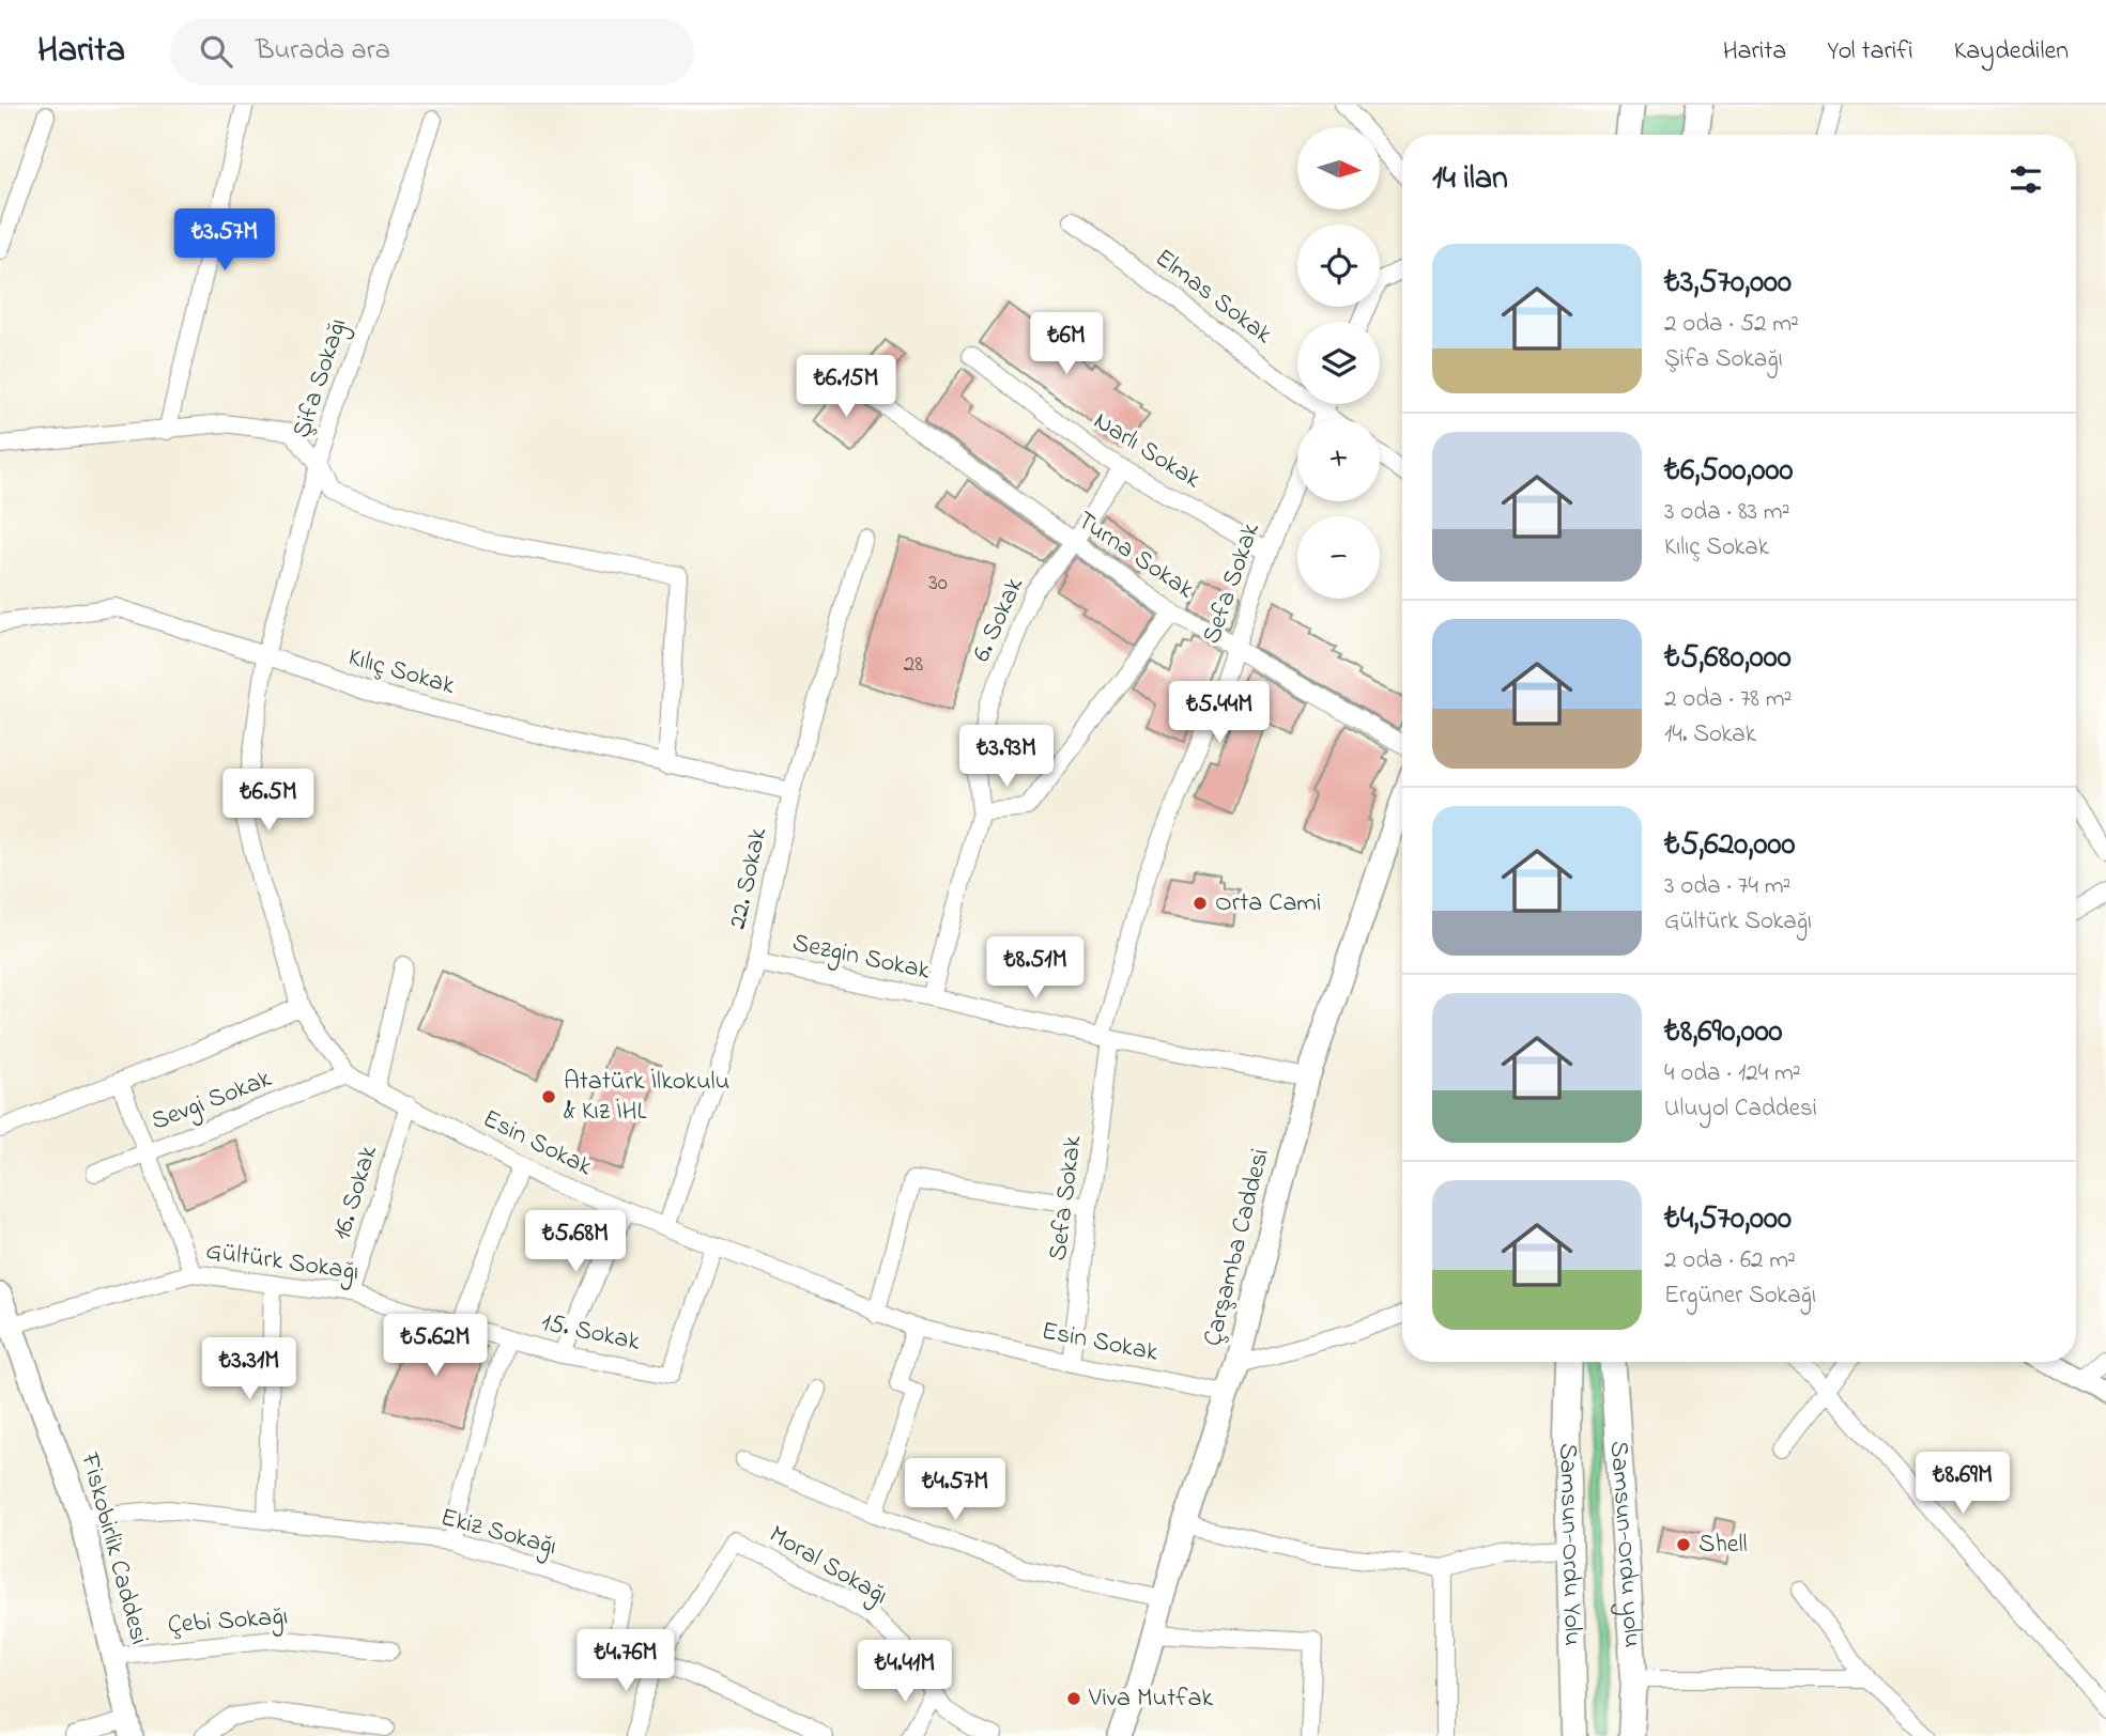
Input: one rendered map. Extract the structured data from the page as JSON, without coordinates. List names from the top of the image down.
{
  "streets": {
    "highway": ["Samsun-Ordu Yolu", "Samsun-Ordu yolu"],
    "main road": ["Çarşamba Caddesi", "Fiskobirlik Caddesi"],
    "street": [
      "Elmas Sokak",
      "Şifa Sokağı",
      "Narlı Sokak",
      "Turna Sokak",
      "Sefa Sokak",
      "6. Sokak",
      "Kılıç Sokak",
      "22. Sokak",
      "Sezgin Sokak",
      "Sevgi Sokak",
      "Esin Sokak",
      "16. Sokak",
      "Gültürk Sokağı",
      "15. Sokak",
      "Ekiz Sokağı",
      "Moral Sokağı",
      "Çebi Sokağı"
    ]
  },
  "crossings": [
    ["Şifa Sokağı", "Kılıç Sokak"],
    ["Şifa Sokağı", "Esin Sokak"],
    ["Narlı Sokak", "Sefa Sokak"],
    ["Narlı Sokak", "6. Sokak"],
    ["Turna Sokak", "Sefa Sokak"],
    ["Turna Sokak", "6. Sokak"],
    ["Sefa Sokak", "Sezgin Sokak"],
    ["Sefa Sokak", "Esin Sokak"],
    ["Kılıç Sokak", "22. Sokak"],
    ["22. Sokak", "Sezgin Sokak"],
    ["22. Sokak", "Esin Sokak"],
    ["Sezgin Sokak", "Çarşamba Caddesi"],
    ["Sevgi Sokak", "Esin Sokak"],
    ["Esin Sokak", "16. Sokak"],
    ["Esin Sokak", "Çarşamba Caddesi"],
    ["Esin Sokak", "15. Sokak"],
    ["16. Sokak", "Gültürk Sokağı"],
    ["Gültürk Sokağı", "15. Sokak"],
    ["Gültürk Sokağı", "Fiskobirlik Caddesi"],
    ["Ekiz Sokağı", "Fiskobirlik Caddesi"],
    ["Ekiz Sokağı", "Moral Sokağı"],
    ["Fiskobirlik Caddesi", "Çebi Sokağı"]
  ],
  "places": [
    "Orta Cami",
    "Atatürk İlkokulu & Kız İHL",
    "Shell",
    "Viva Mutfak"
  ],
  "house_numbers": ["30", "28"],
  "north": "right",
  "page": {
    "header": "Harita",
    "search": "Burada ara",
    "nav": ["Harita", "Yol tarifi", "Kaydedilen"],
    "map_buttons": ["+", "−"],
    "heading": "14 ilan",
    "price": [
      "₺3.57M",
      "₺6M",
      "₺6.15M",
      "₺5.44M",
      "₺3.93M",
      "₺6.5M",
      "₺8.51M",
      "₺5.68M",
      "₺5.62M",
      "₺3.31M",
      "₺8.69M",
      "₺4.57M",
      "₺4.76M",
      "₺4.41M"
    ],
    "list": [
      {
        "name": "₺3,570,000",
        "note": "2 oda · 52 m² · Şifa Sokağı"
      },
      {
        "name": "₺6,500,000",
        "note": "3 oda · 83 m² · Kılıç Sokak"
      },
      {
        "name": "₺5,680,000",
        "note": "2 oda · 78 m² · 14. Sokak"
      },
      {
        "name": "₺5,620,000",
        "note": "3 oda · 74 m² · Gültürk Sokağı"
      },
      {
        "name": "₺8,690,000",
        "note": "4 oda · 124 m² · Uluyol Caddesi"
      },
      {
        "name": "₺4,570,000",
        "note": "2 oda · 62 m² · Ergüner Sokağı"
      }
    ]
  }
}
